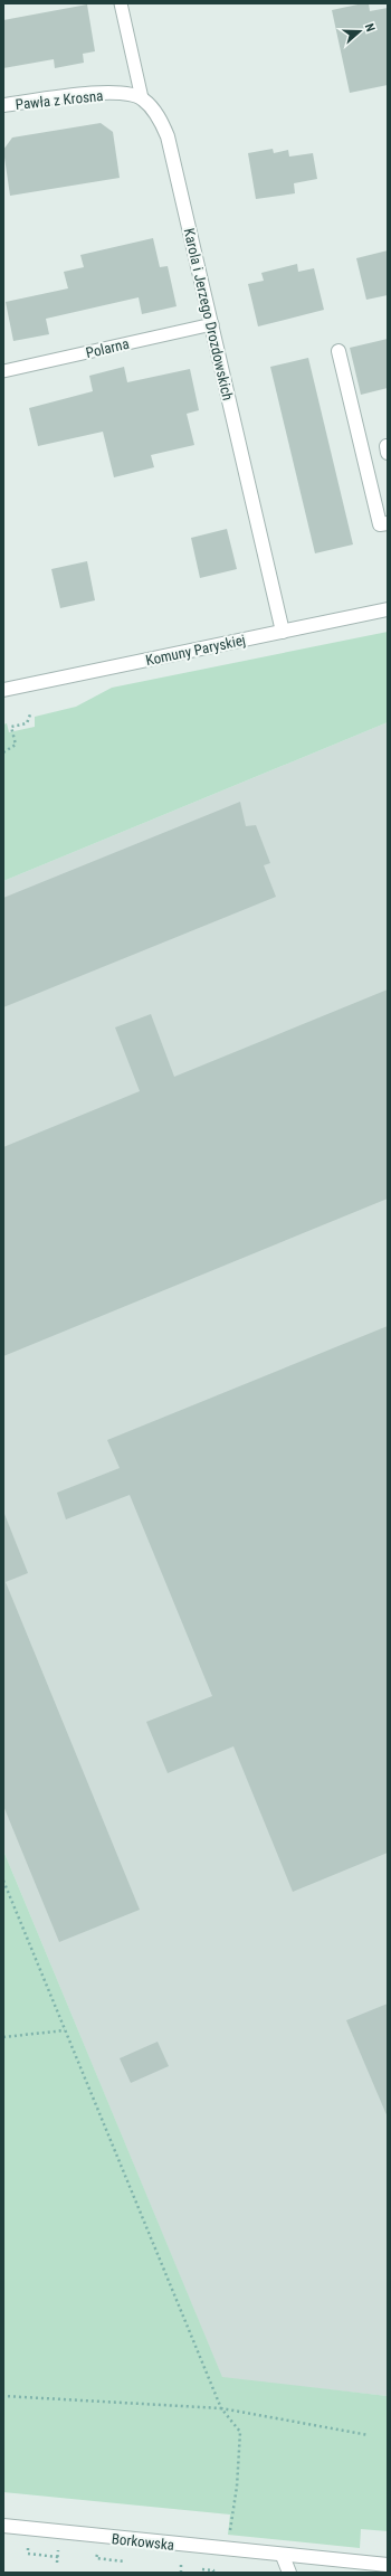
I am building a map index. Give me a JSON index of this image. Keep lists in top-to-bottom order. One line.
{"streets":{"street":["Pawła z Krosna","Karola i Jerzego Drozdowskich","Komuny Paryskiej","Borkowska"],"lane":["Polarna"]},"crossings":[["Pawła z Krosna","Karola i Jerzego Drozdowskich"],["Karola i Jerzego Drozdowskich","Polarna"],["Karola i Jerzego Drozdowskich","Komuny Paryskiej"]],"north":"right"}
